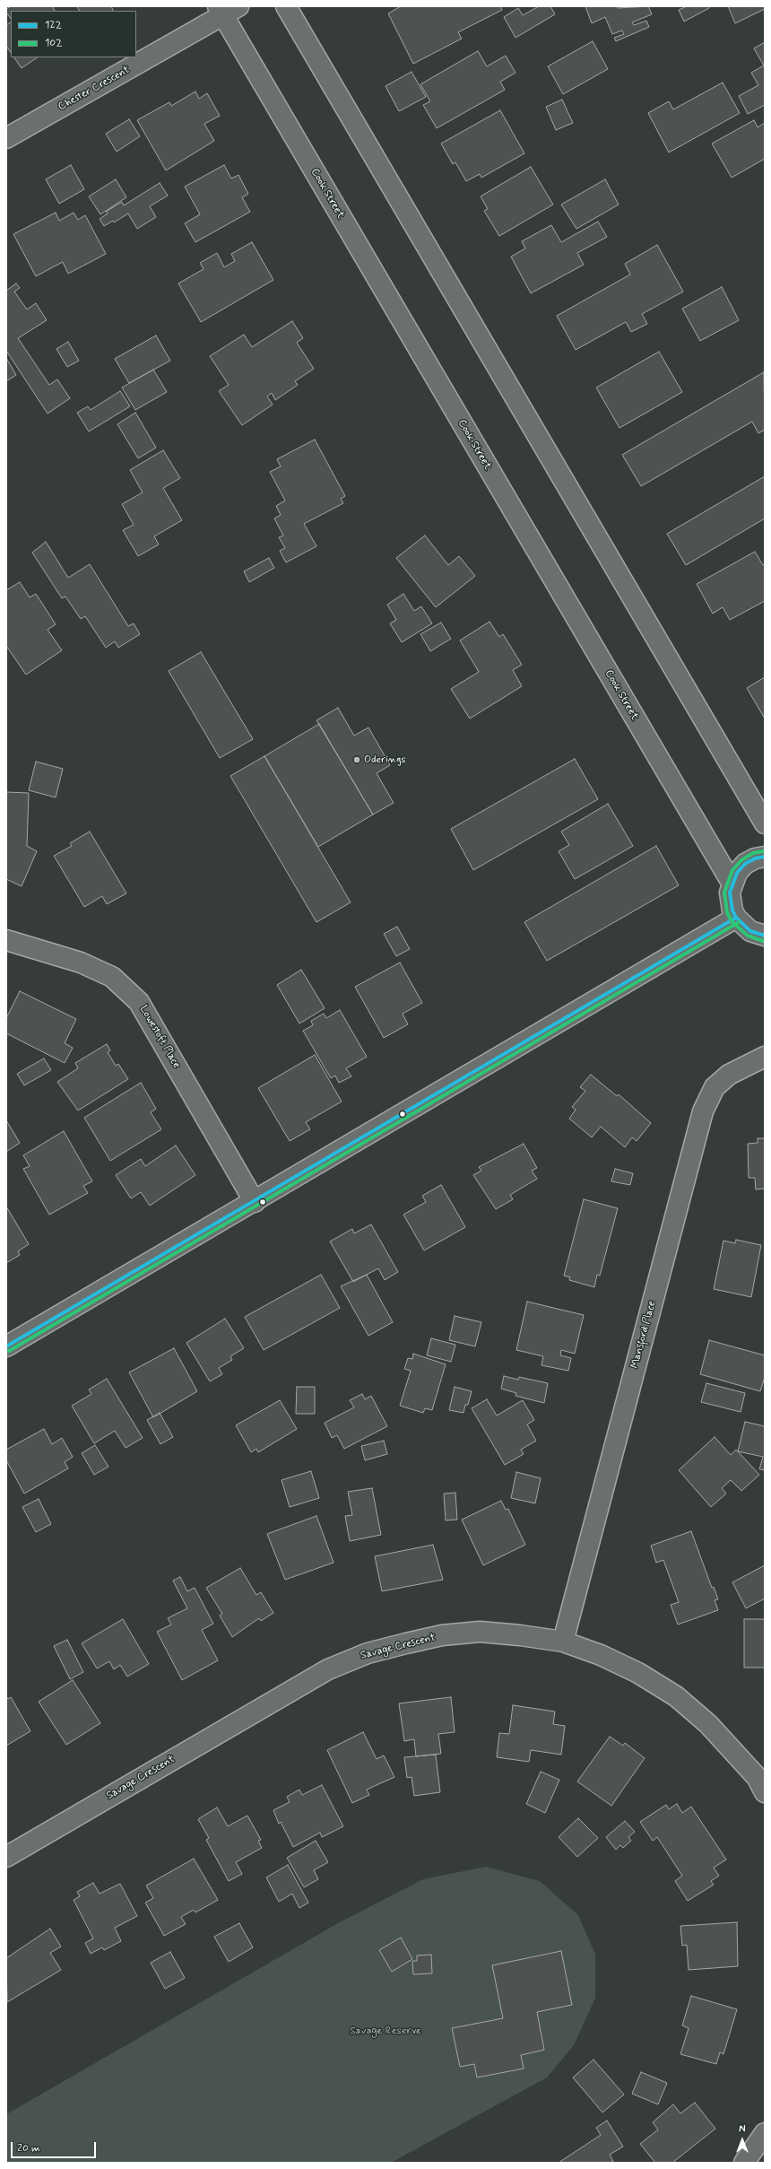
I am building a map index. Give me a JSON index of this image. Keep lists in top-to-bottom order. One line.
{"streets":{"street":["Chester Crescent","Cook Street","Lowestoft Place","Mansford Place","Savage Crescent"]},"crossings":[["Chester Crescent","Cook Street"],["Mansford Place","Savage Crescent"]],"parks":["Savage Reserve"],"places":["Oderings"],"lines":["transit line 102","transit line 122"],"legend":["122","102"],"scale_bar":"20 m","north":"top"}
